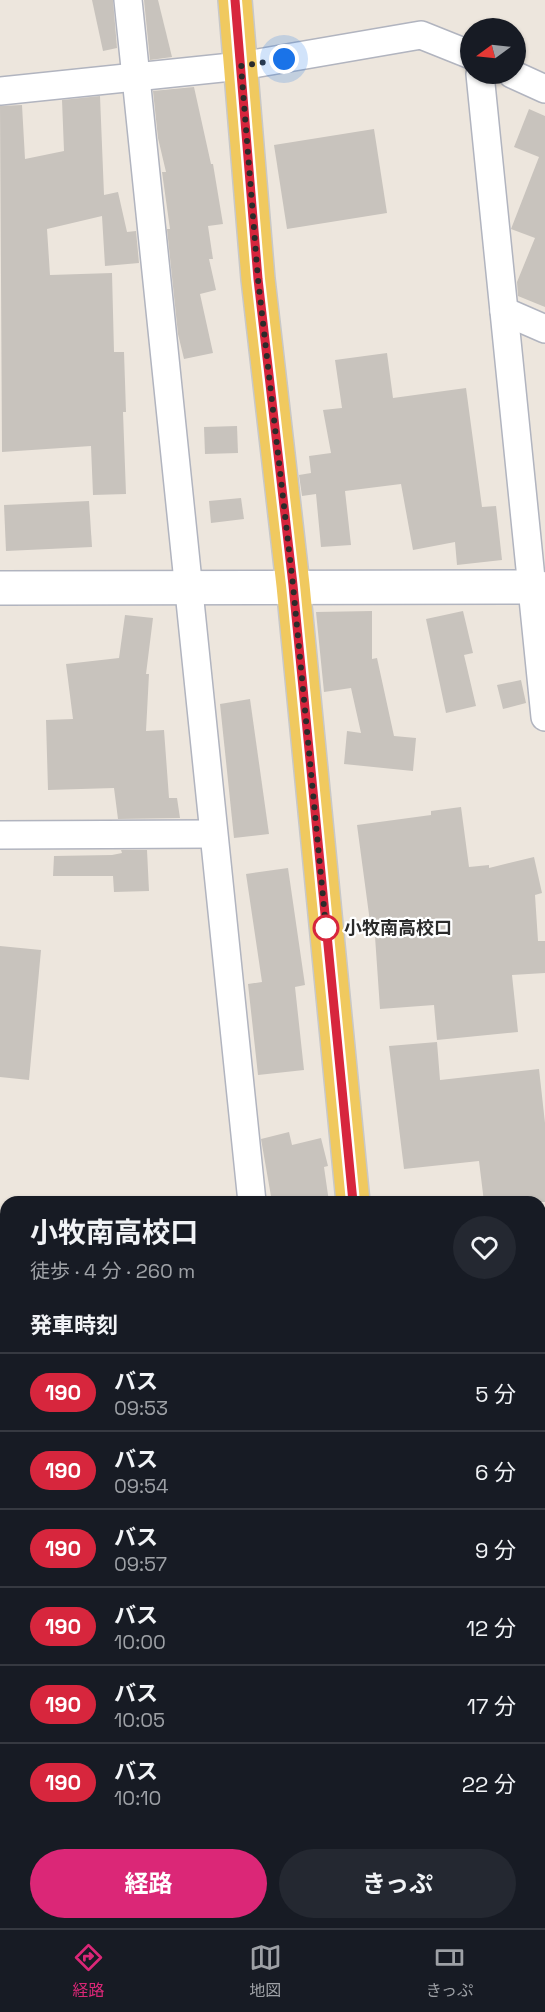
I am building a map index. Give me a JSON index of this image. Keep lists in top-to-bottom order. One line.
{"places":["小牧南高校口"],"lines":["bus line 190"],"north":"left","page":{"heading":[["小牧南高校口","徒歩 · 4 分 · 260 m"],"発車時刻"],"list":[{"mark":"190","name":"バス","note":"09:53","value":"5 分"},{"mark":"190","name":"バス","note":"09:54","value":"6 分"},{"mark":"190","name":"バス","note":"09:57","value":"9 分"},{"mark":"190","name":"バス","note":"10:00","value":"12 分"},{"mark":"190","name":"バス","note":"10:05","value":"17 分"},{"mark":"190","name":"バス","note":"10:10","value":"22 分"}],"buttons":["経路","きっぷ"],"tabs":["経路","地図","きっぷ"]}}
